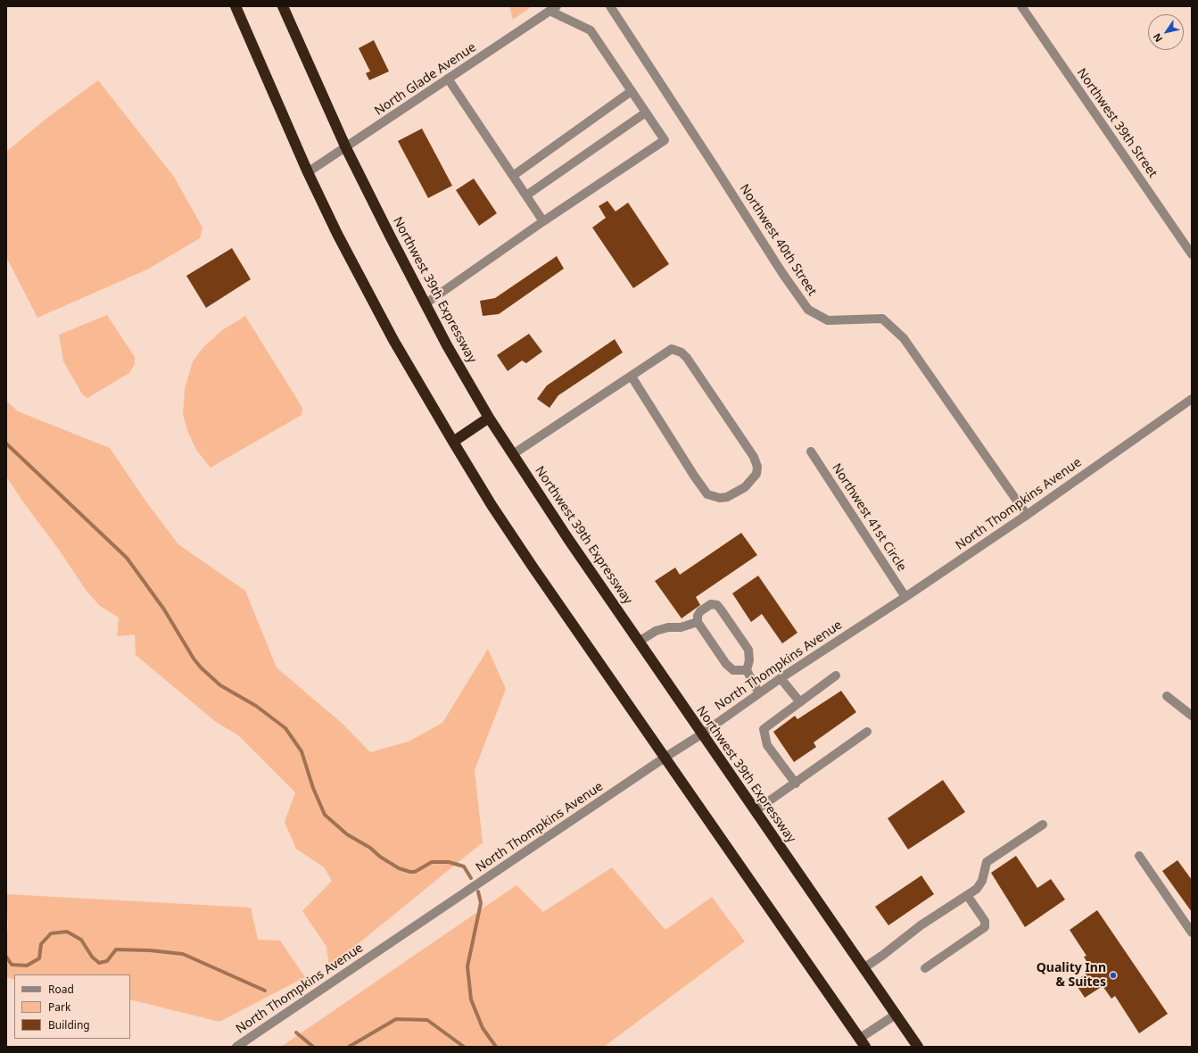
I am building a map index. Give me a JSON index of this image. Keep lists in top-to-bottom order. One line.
{"streets":{"highway":["Northwest 39th Expressway"],"street":["North Glade Avenue","Northwest 39th Street","Northwest 40th Street","North Thompkins Avenue","Northwest 41st Circle"]},"crossings":[["North Glade Avenue","Northwest 39th Expressway"],["Northwest 40th Street","North Thompkins Avenue"],["Northwest 39th Expressway","North Thompkins Avenue"],["North Thompkins Avenue","Northwest 41st Circle"]],"places":["Quality Inn & Suites"],"legend":["Road","Park","Building"],"north":"bottom left"}
